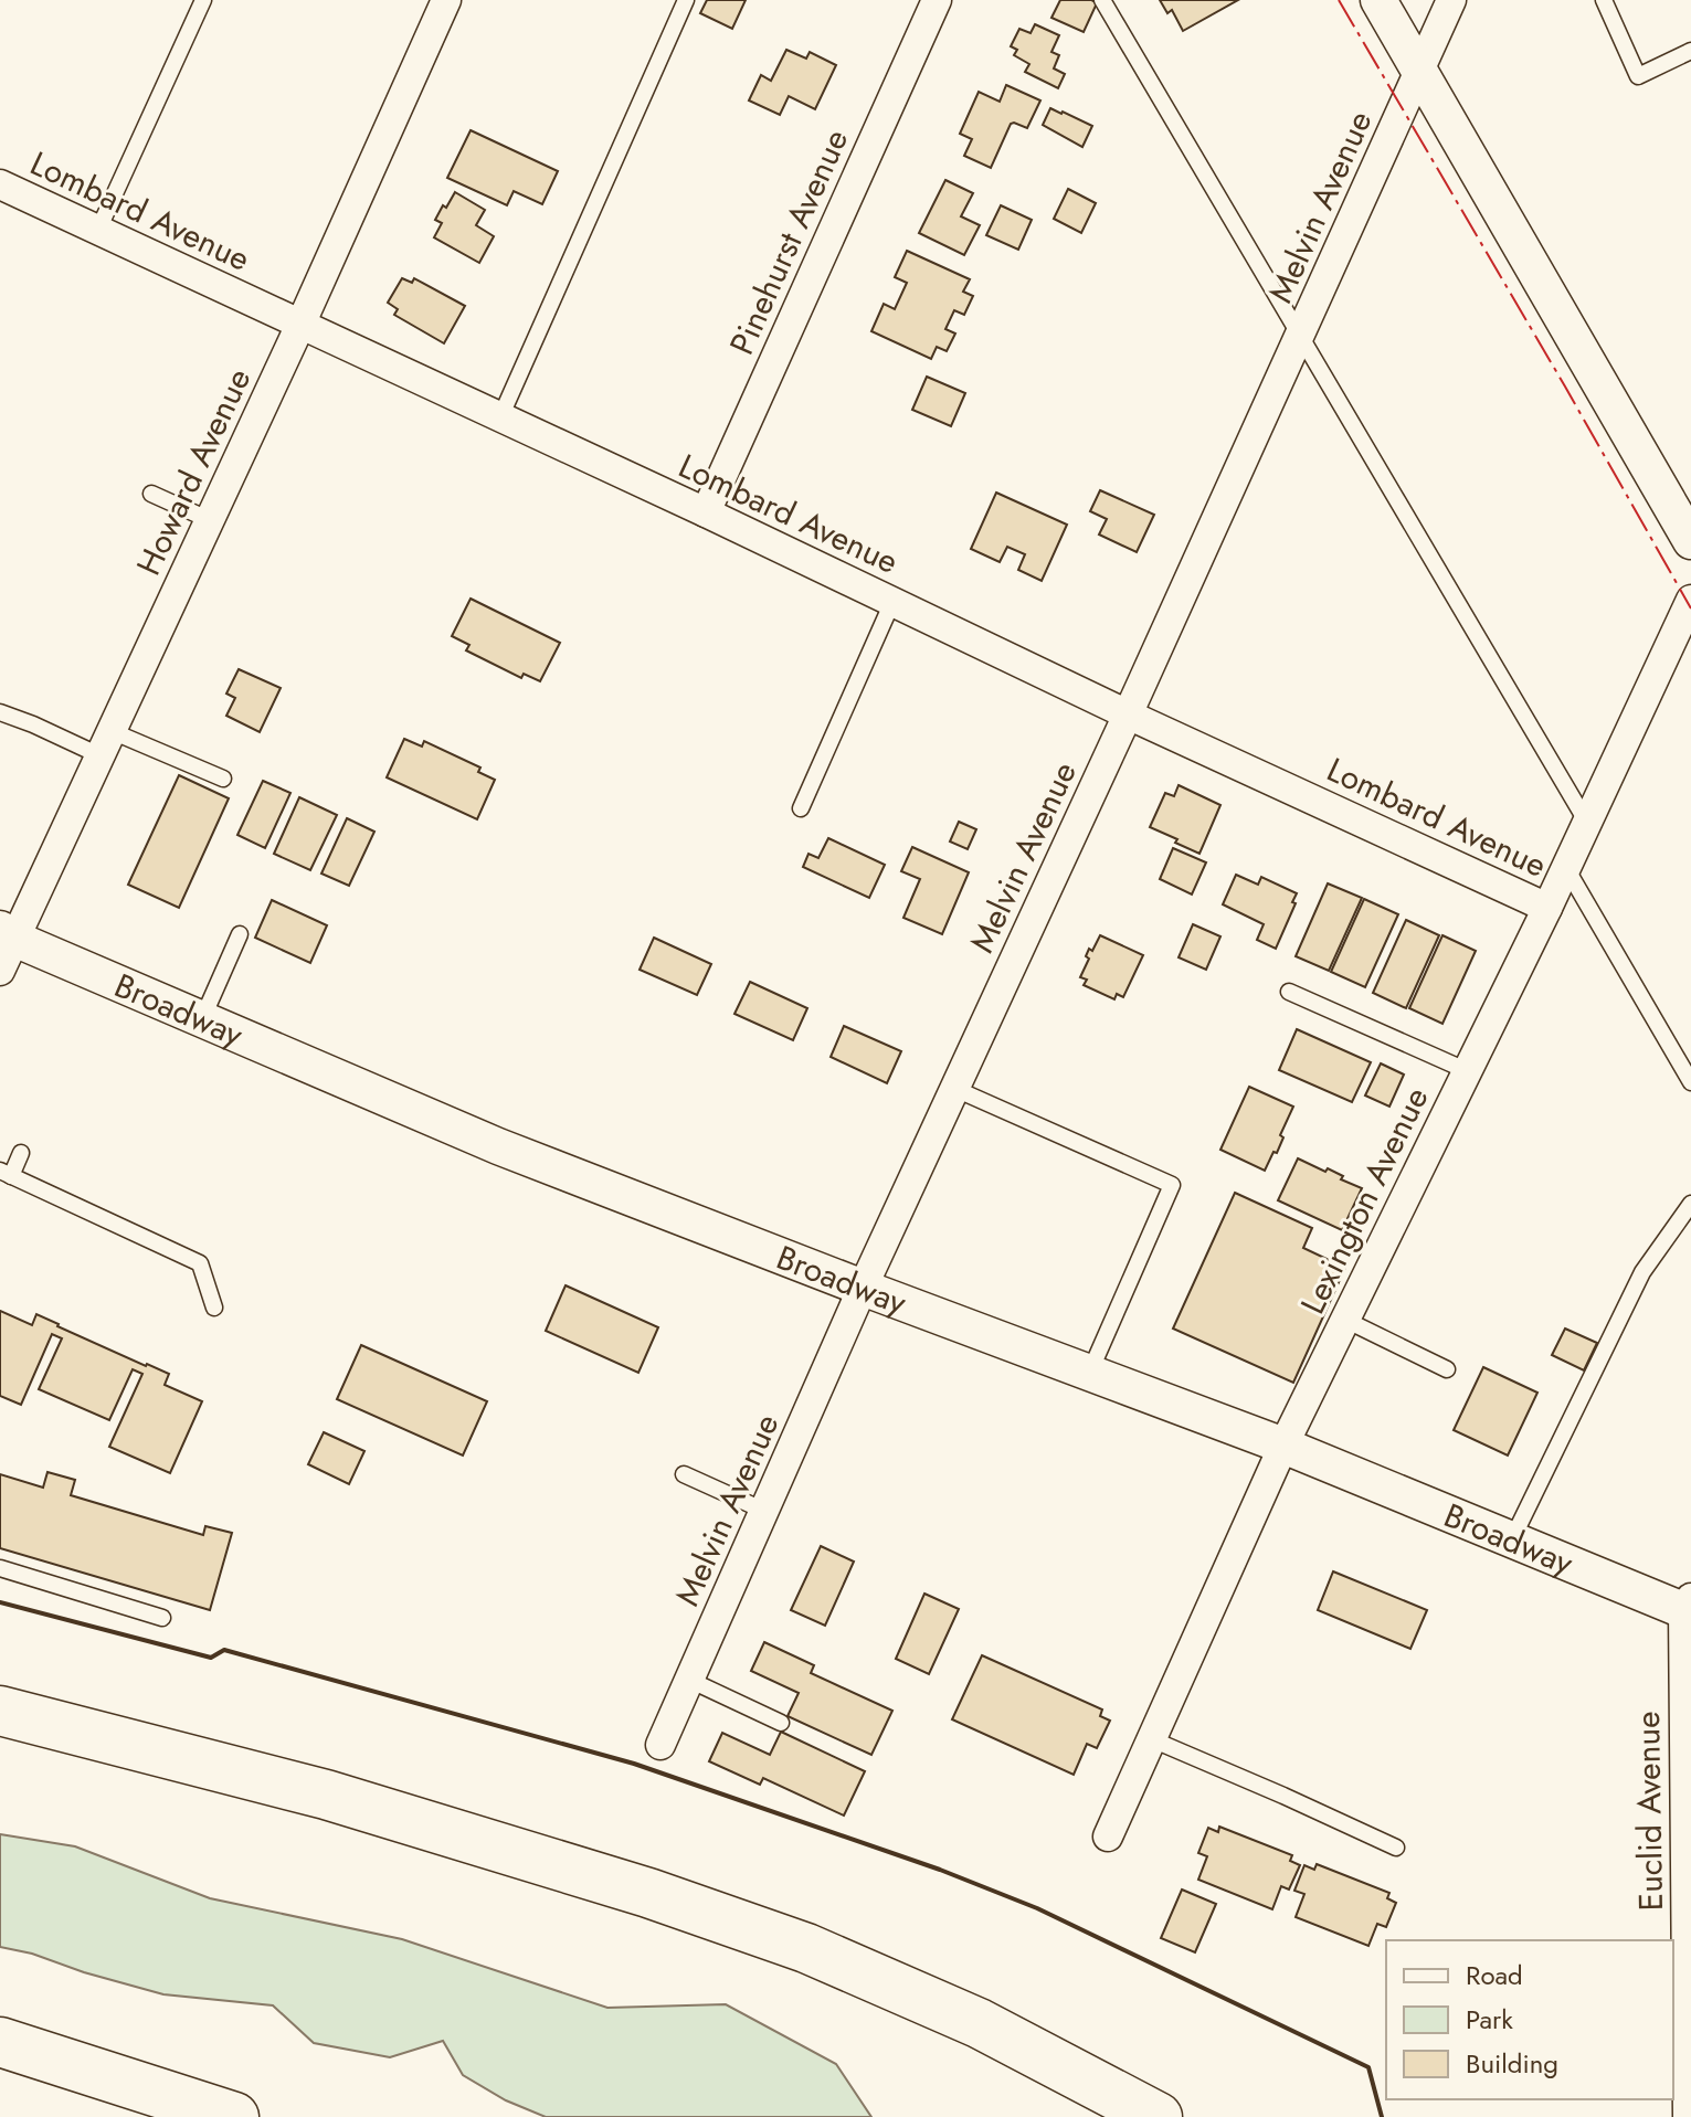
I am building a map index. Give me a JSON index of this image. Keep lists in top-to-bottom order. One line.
{"streets":{"street":["Melvin Avenue","Lombard Avenue","Pinehurst Avenue","Howard Avenue","Broadway","Lexington Avenue","Euclid Avenue"]},"crossings":[["Melvin Avenue","Lombard Avenue"],["Melvin Avenue","Broadway"],["Lombard Avenue","Pinehurst Avenue"],["Lombard Avenue","Howard Avenue"],["Lombard Avenue","Lexington Avenue"],["Howard Avenue","Broadway"],["Broadway","Lexington Avenue"],["Broadway","Euclid Avenue"]],"legend":["Road","Park","Building"]}
